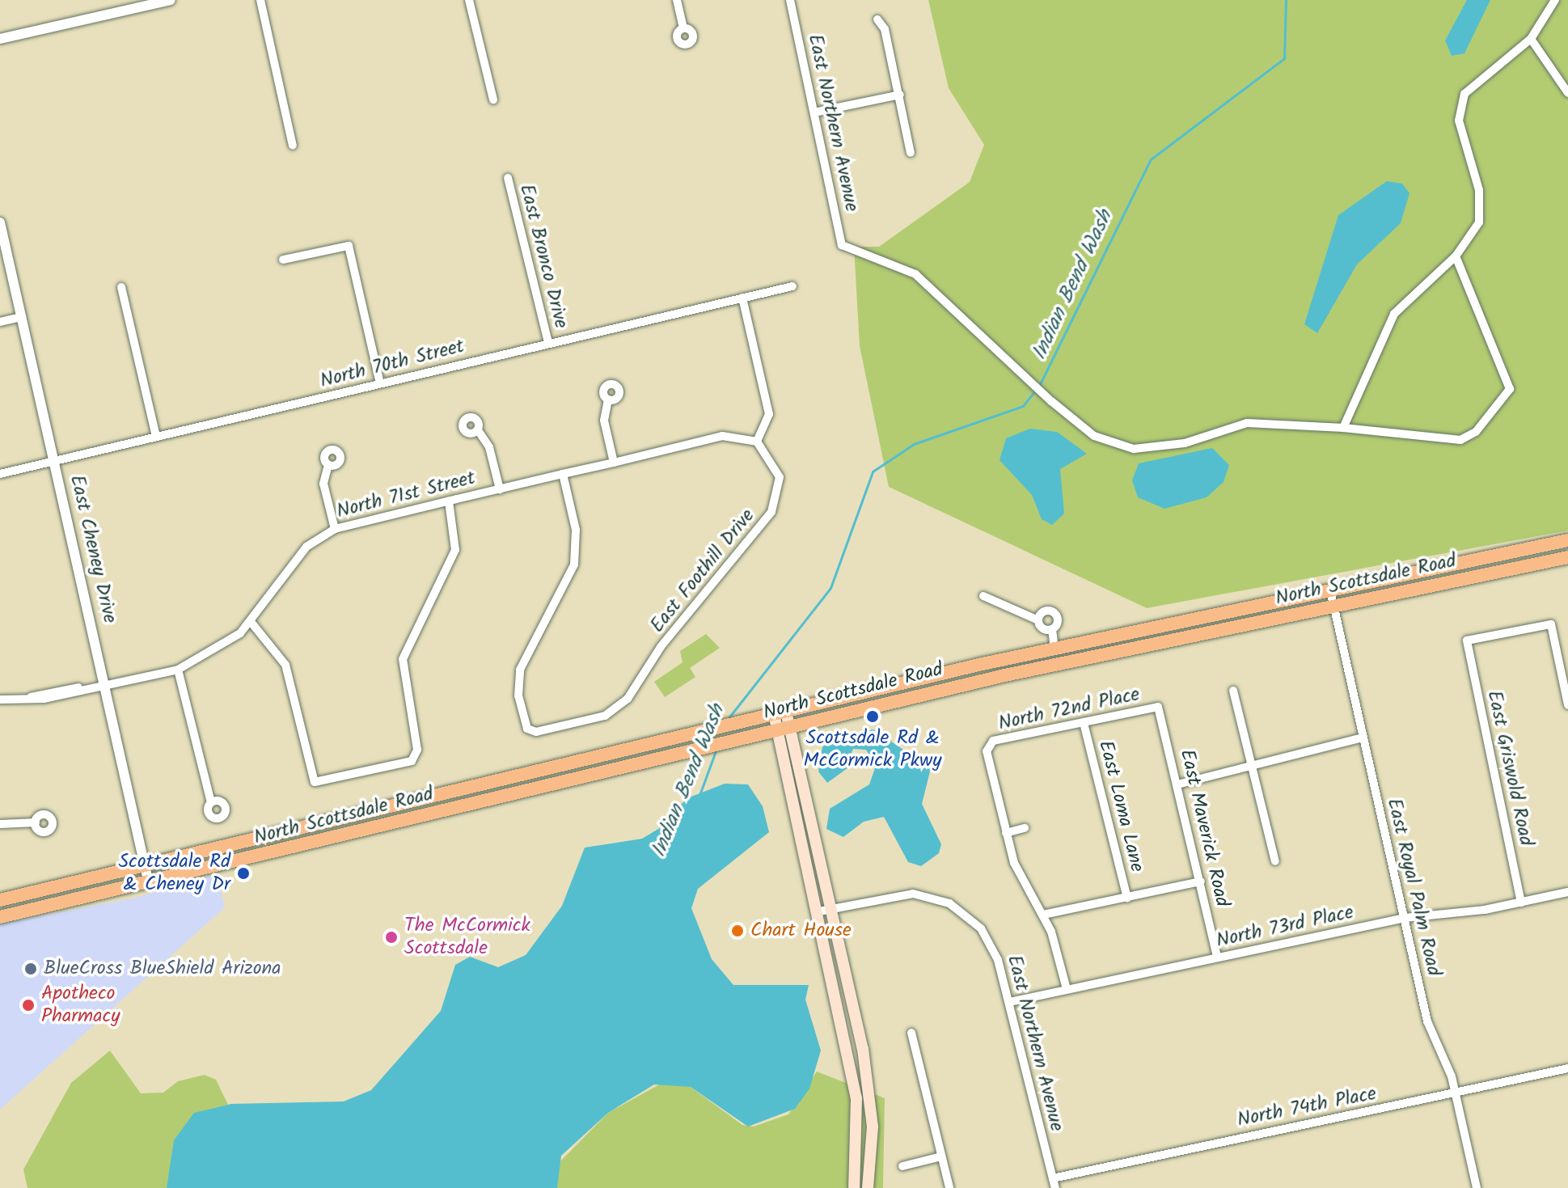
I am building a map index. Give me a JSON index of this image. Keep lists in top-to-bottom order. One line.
{"streets":{"main road":["North Scottsdale Road"],"street":["East Northern Avenue","East Bronco Drive","North 70th Street","North 71st Street","East Cheney Drive","East Foothill Drive","North 72nd Place","East Griswold Road","East Loma Lane","East Maverick Road","East Royal Palm Road","North 73rd Place","North 74th Place"]},"crossings":[["East Northern Avenue","North 73rd Place"],["East Northern Avenue","North 74th Place"],["East Bronco Drive","North 70th Street"],["North 70th Street","East Cheney Drive"],["North 71st Street","East Cheney Drive"],["North 71st Street","East Foothill Drive"],["East Cheney Drive","North Scottsdale Road"],["North Scottsdale Road","East Royal Palm Road"],["North 72nd Place","East Loma Lane"],["North 72nd Place","East Maverick Road"],["East Griswold Road","North 73rd Place"],["East Maverick Road","North 73rd Place"],["East Royal Palm Road","North 73rd Place"],["East Royal Palm Road","North 74th Place"]],"water":["Indian Bend Wash"],"places":["Scottsdale Rd & McCormick Pkwy","Scottsdale Rd & Cheney Dr","Chart House","The McCormick Scottsdale","BlueCross BlueShield Arizona","Apotheco Pharmacy"]}
